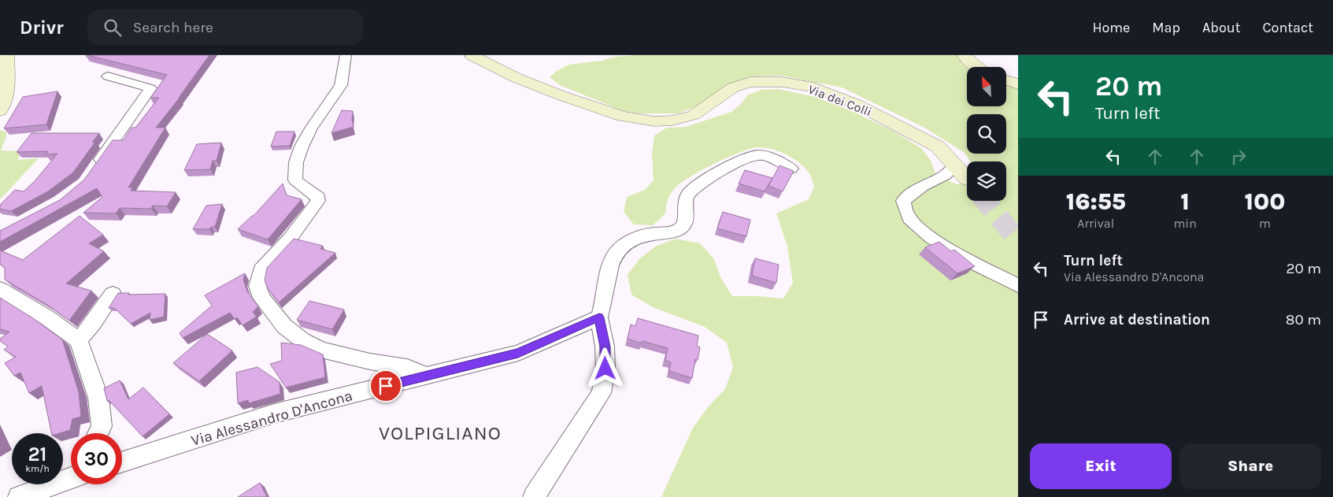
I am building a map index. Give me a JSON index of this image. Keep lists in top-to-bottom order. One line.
{"streets":{"street":["Via dei Colli","Via Alessandro D'Ancona"]},"districts":["VOLPIGLIANO"],"north":"top left","page":{"header":"Drivr","search":"Search here","nav":["Home","Map","About","Contact"],"turn":["20 m","Turn left"],"eta":["16:55","Arrival","1","min","100","m"],"list":[{"name":"Turn left","note":"Via Alessandro D'Ancona","value":"20 m"},{"name":"Arrive at destination","value":"80 m"}],"speed":"21 km/h","limit":"30","buttons":["Exit","Share"]}}
